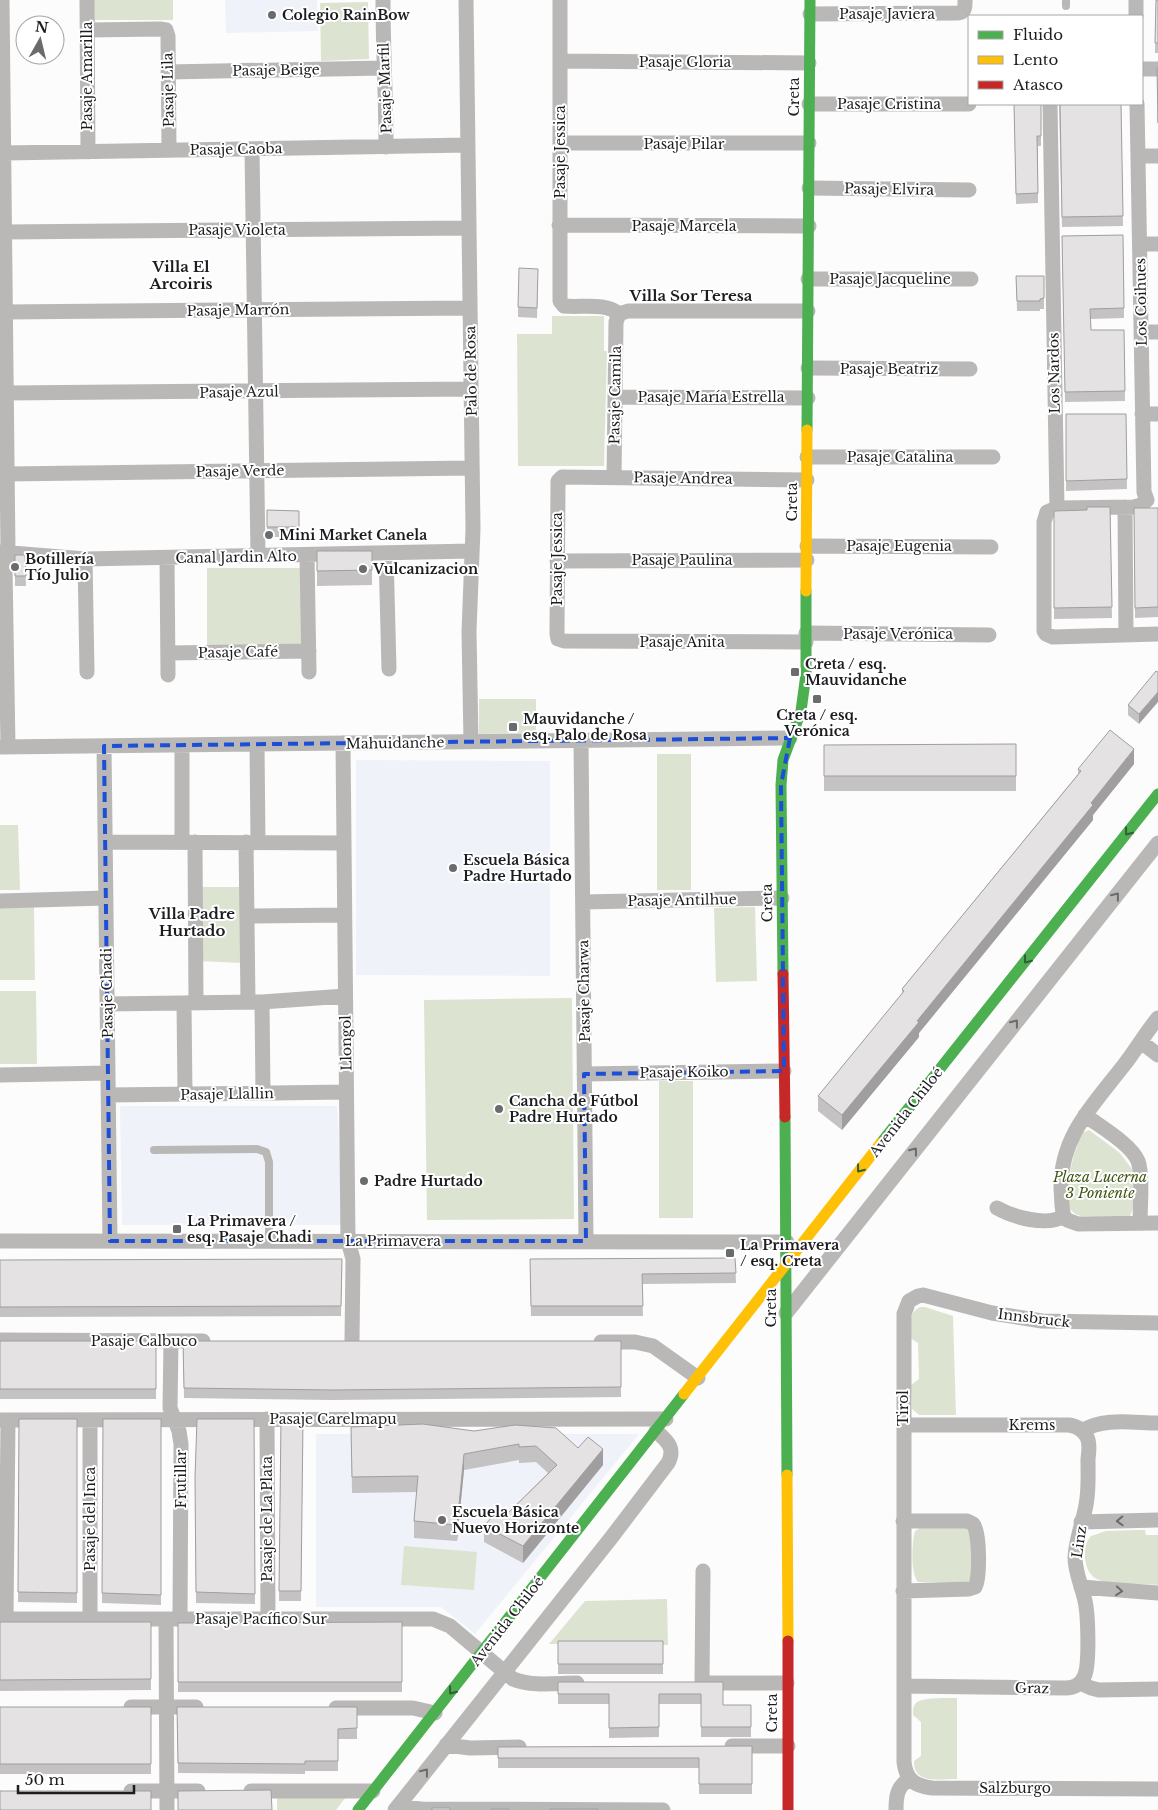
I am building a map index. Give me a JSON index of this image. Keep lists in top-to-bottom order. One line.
{"streets":{"street":["Pasaje Javiera","Pasaje Gloria","Pasaje Beige","Pasaje Amarilla","Pasaje Marfil","Pasaje Lila","Creta","Pasaje Cristina","Pasaje Pilar","Pasaje Caoba","Pasaje Jessica","Pasaje Elvira","Pasaje Marcela","Pasaje Violeta","Pasaje Jacqueline","Los Coihues","Pasaje Marrón","Pasaje Beatriz","Palo de Rosa","Los Nardos","Pasaje Azul","Pasaje Camila","Pasaje María Estrella","Pasaje Catalina","Pasaje Verde","Pasaje Andrea","Pasaje Eugenia","Canal Jardin Alto","Pasaje Paulina","Pasaje Verónica","Pasaje Anita","Pasaje Café","Mahuidanche","Pasaje Antilhue","Pasaje Charwa","Pasaje Chadi","Llongol","Pasaje Koiko","Pasaje Llallin","Avenida Chiloé","La Primavera","Innsbruck","Pasaje Calbuco","Tirol","Pasaje Carelmapu","Krems","Frutillar","Pasaje del Inca","Pasaje de La Plata","Linz","Pasaje Pacífico Sur","Graz","Salzburgo"]},"crossings":[["Pasaje Javiera","Creta"],["Pasaje Gloria","Creta"],["Pasaje Gloria","Pasaje Jessica"],["Pasaje Beige","Pasaje Marfil"],["Pasaje Beige","Pasaje Lila"],["Pasaje Amarilla","Pasaje Lila"],["Pasaje Amarilla","Pasaje Caoba"],["Pasaje Marfil","Pasaje Caoba"],["Pasaje Lila","Pasaje Caoba"],["Creta","Pasaje Cristina"],["Creta","Pasaje Pilar"],["Creta","Pasaje Elvira"],["Creta","Pasaje Marcela"],["Creta","Pasaje Jacqueline"],["Creta","Pasaje Beatriz"],["Creta","Pasaje María Estrella"],["Creta","Pasaje Catalina"],["Creta","Pasaje Andrea"],["Creta","Pasaje Eugenia"],["Creta","Pasaje Paulina"],["Creta","Pasaje Verónica"],["Creta","Pasaje Anita"],["Creta","Mahuidanche"],["Creta","Pasaje Antilhue"],["Creta","Pasaje Koiko"],["Creta","Avenida Chiloé"],["Creta","La Primavera"],["Pasaje Pilar","Pasaje Jessica"],["Pasaje Caoba","Palo de Rosa"],["Pasaje Jessica","Pasaje Marcela"],["Pasaje Jessica","Pasaje Camila"],["Pasaje Jessica","Pasaje Andrea"],["Pasaje Jessica","Pasaje Paulina"],["Pasaje Jessica","Pasaje Anita"],["Pasaje Violeta","Palo de Rosa"],["Pasaje Marrón","Palo de Rosa"],["Palo de Rosa","Pasaje Azul"],["Palo de Rosa","Pasaje Verde"],["Palo de Rosa","Canal Jardin Alto"],["Palo de Rosa","Mahuidanche"],["Pasaje Camila","Pasaje María Estrella"],["Pasaje Camila","Pasaje Andrea"],["Pasaje Eugenia","Pasaje Paulina"],["Pasaje Verónica","Pasaje Anita"],["Mahuidanche","Pasaje Charwa"],["Mahuidanche","Pasaje Chadi"],["Mahuidanche","Llongol"],["Pasaje Antilhue","Pasaje Charwa"],["Pasaje Charwa","Pasaje Koiko"],["Pasaje Charwa","La Primavera"],["Pasaje Chadi","Pasaje Llallin"],["Pasaje Chadi","La Primavera"],["Llongol","Pasaje Llallin"],["Llongol","La Primavera"],["Avenida Chiloé","Pasaje Carelmapu"],["Avenida Chiloé","Pasaje Pacífico Sur"],["Innsbruck","Tirol"],["Pasaje Calbuco","Frutillar"],["Tirol","Krems"],["Tirol","Graz"],["Tirol","Salzburgo"],["Pasaje Carelmapu","Frutillar"],["Pasaje Carelmapu","Pasaje del Inca"],["Pasaje Carelmapu","Pasaje de La Plata"],["Krems","Linz"],["Frutillar","Pasaje Pacífico Sur"],["Pasaje del Inca","Pasaje Pacífico Sur"],["Pasaje de La Plata","Pasaje Pacífico Sur"],["Linz","Graz"]],"districts":["Villa El Arcoiris","Villa Sor Teresa","Villa Padre Hurtado"],"parks":["Plaza Lucerna 3 Poniente"],"places":{"other":["Colegio RainBow","Mini Market Canela","Botillería Tío Julio","Vulcanizacion","Escuela Básica Padre Hurtado","Cancha de Fútbol Padre Hurtado","Padre Hurtado","Escuela Básica Nuevo Horizonte"],"transit":["Creta / esq. Mauvidanche","Creta / esq. Verónica","Mauvidanche / esq. Palo de Rosa","La Primavera / esq. Pasaje Chadi","La Primavera / esq. Creta"]},"legend":["Fluido","Lento","Atasco"],"scale_bar":"50 m","north":"top"}
